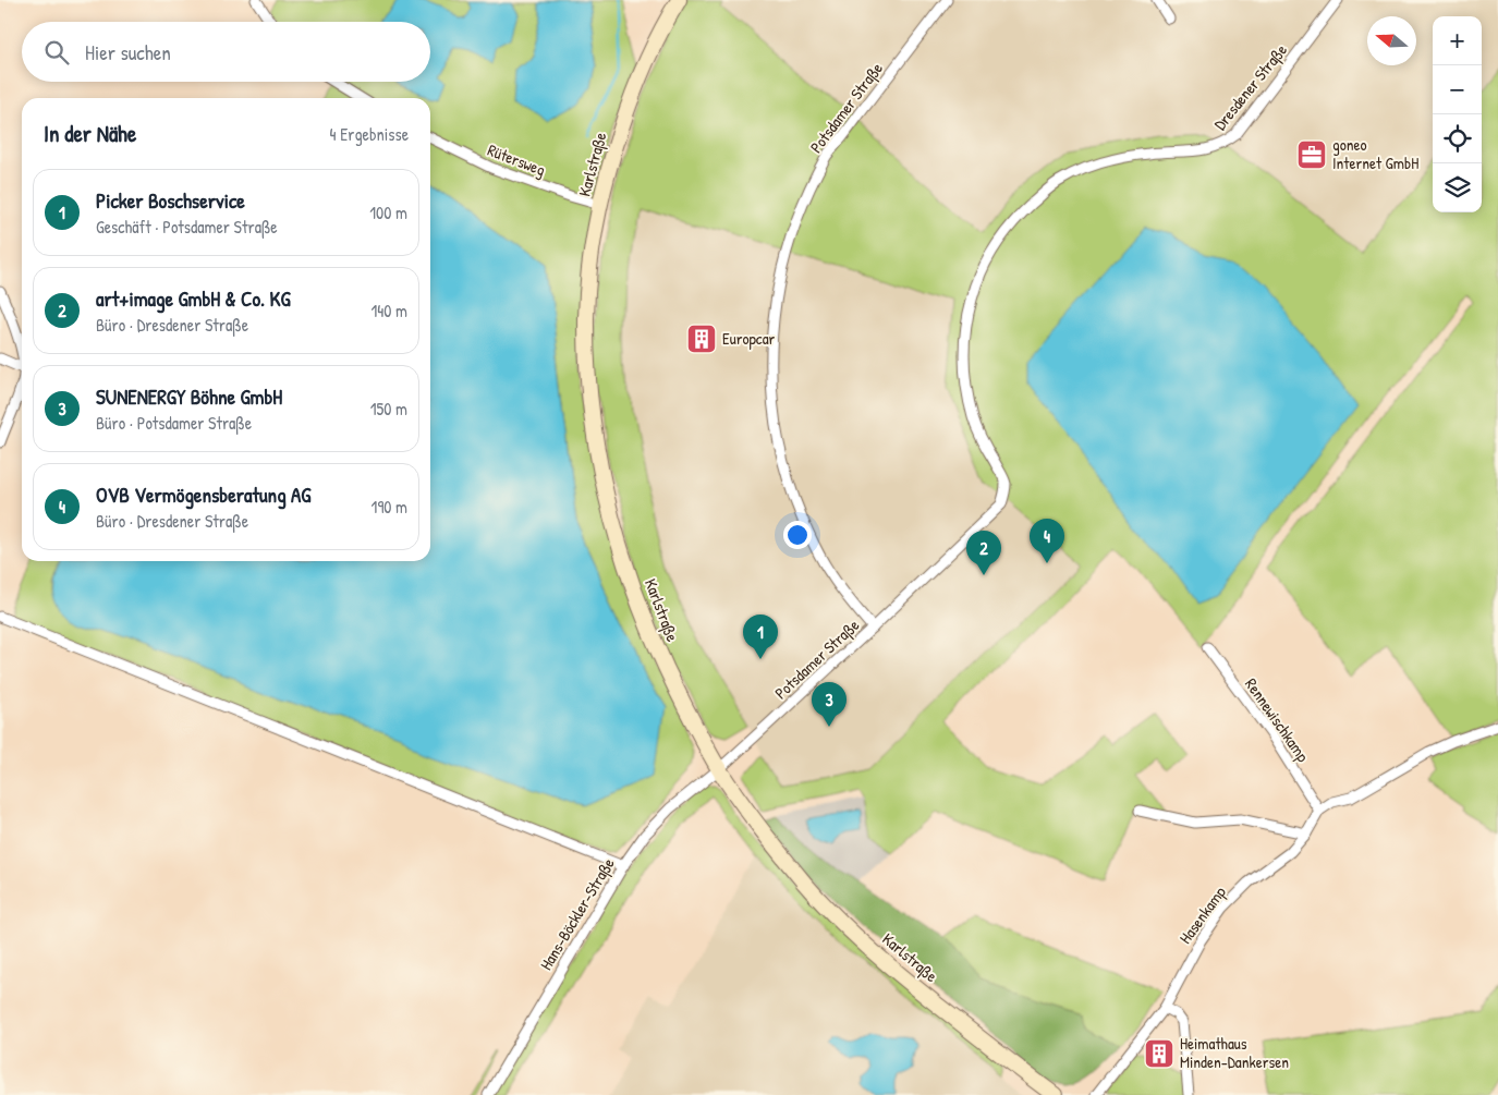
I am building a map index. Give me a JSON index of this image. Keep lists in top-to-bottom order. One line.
{"streets":{"street":["Dresdener Straße","Potsdamer Straße","Rütersweg","Karlstraße","Rennewischkamp","Hans-Böckler-Straße","Hasenkamp"]},"crossings":[["Dresdener Straße","Potsdamer Straße"],["Potsdamer Straße","Karlstraße"],["Potsdamer Straße","Hans-Böckler-Straße"],["Rütersweg","Karlstraße"],["Karlstraße","Hans-Böckler-Straße"],["Rennewischkamp","Hasenkamp"]],"places":{"office":["goneo Internet GmbH"],"building":["Europcar","Heimathaus Minden-Dankersen"]},"north":"left","page":{"map_buttons":["+","−"],"search":"Hier suchen","heading":["In der Nähe","4 Ergebnisse"],"list":[{"mark":"1","name":"Picker Boschservice","note":"Geschäft · Potsdamer Straße","value":"100 m"},{"mark":"2","name":"art+image GmbH & Co. KG","note":"Büro · Dresdener Straße","value":"140 m"},{"mark":"3","name":"SUNENERGY Böhne GmbH","note":"Büro · Potsdamer Straße","value":"150 m"},{"mark":"4","name":"OVB Vermögensberatung AG","note":"Büro · Dresdener Straße","value":"190 m"}],"pins":["4","2","1","3"]}}
